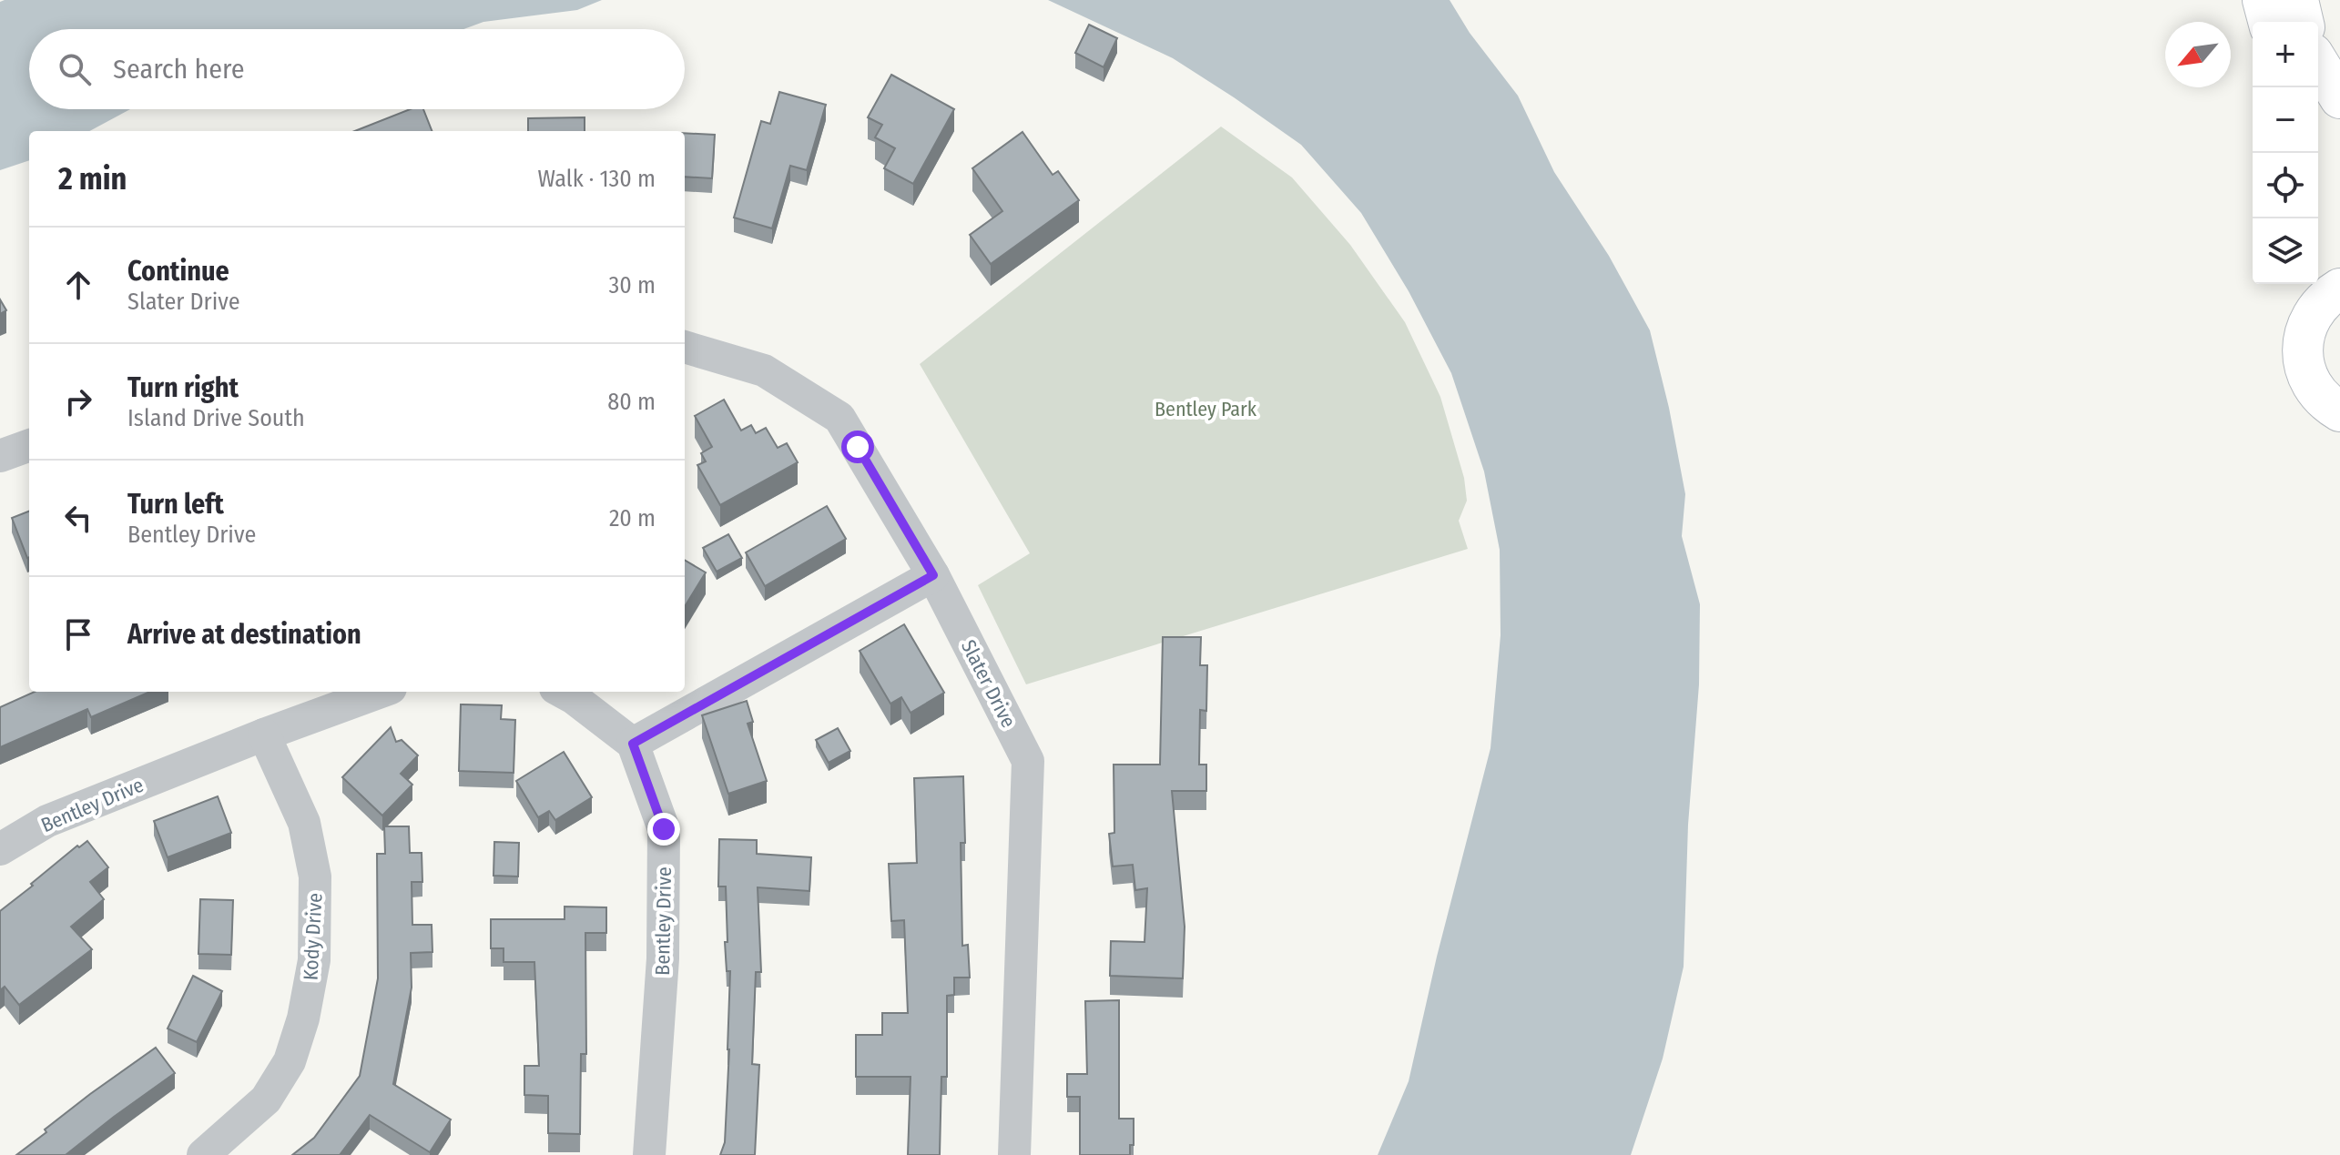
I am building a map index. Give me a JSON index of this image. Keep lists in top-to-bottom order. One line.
{"streets":{"street":["Slater Drive","Bentley Drive","Kody Drive"]},"crossings":[["Bentley Drive","Kody Drive"]],"parks":["Bentley Park"],"north":"bottom left","page":{"map_buttons":["+","−"],"search":"Search here","heading":["2 min","Walk · 130 m"],"list":[["Continue","Slater Drive","30 m"],["Turn right","Island Drive South","80 m"],["Turn left","Bentley Drive","20 m"],"Arrive at destination"]}}
